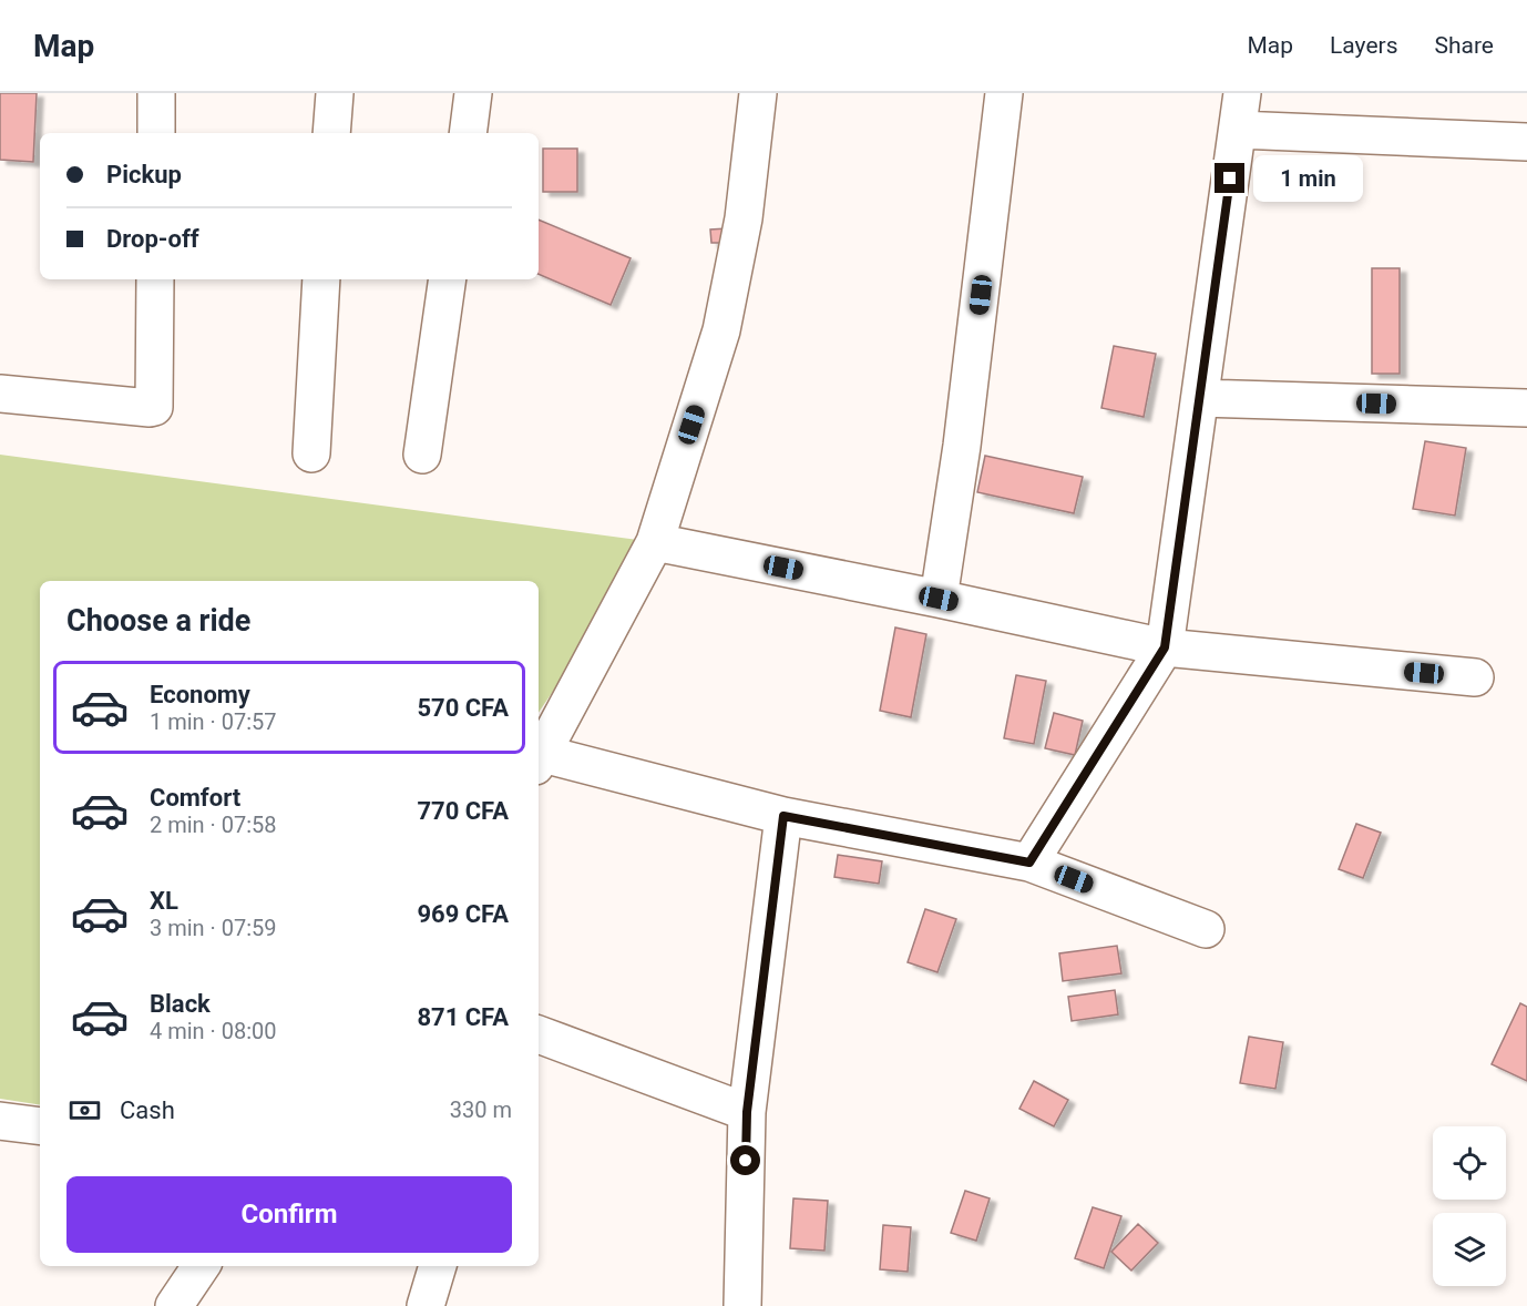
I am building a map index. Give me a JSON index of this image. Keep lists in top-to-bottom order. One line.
{"page":{"header":"Map","nav":["Map","Layers","Share"],"banner":["Pickup","Drop-off"],"bubble":"1 min","heading":"Choose a ride","list":[{"name":"Economy","note":"1 min · 07:57","value":"570 CFA"},{"name":"Comfort","note":"2 min · 07:58","value":"770 CFA"},{"name":"XL","note":"3 min · 07:59","value":"969 CFA"},{"name":"Black","note":"4 min · 08:00","value":"871 CFA"}],"pay":["Cash","330 m"],"buttons":"Confirm"}}
